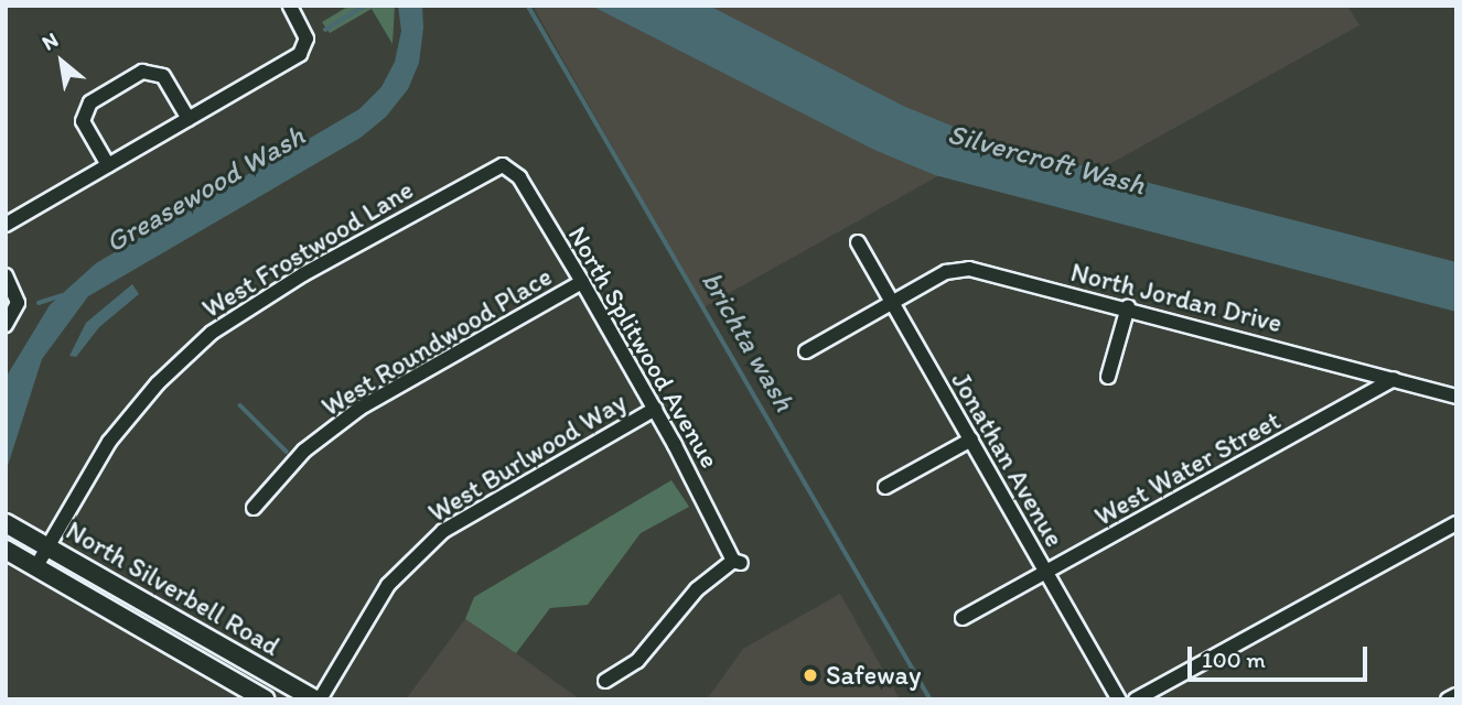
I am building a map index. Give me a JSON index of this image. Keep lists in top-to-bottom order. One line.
{"streets":{"main road":["North Silverbell Road"],"street":["West Frostwood Lane","North Jordan Drive","West Roundwood Place","North Splitwood Avenue","West Burlwood Way","Jonathan Avenue","West Water Street"]},"crossings":[["West Frostwood Lane","North Splitwood Avenue"],["West Frostwood Lane","North Silverbell Road"],["North Jordan Drive","Jonathan Avenue"],["North Jordan Drive","West Water Street"],["West Roundwood Place","North Splitwood Avenue"],["North Splitwood Avenue","West Burlwood Way"],["West Burlwood Way","North Silverbell Road"],["Jonathan Avenue","West Water Street"]],"water":["Silvercroft Wash","Greasewood Wash","brichta wash"],"places":["Safeway"],"scale_bar":"100 m","north":"top left"}
